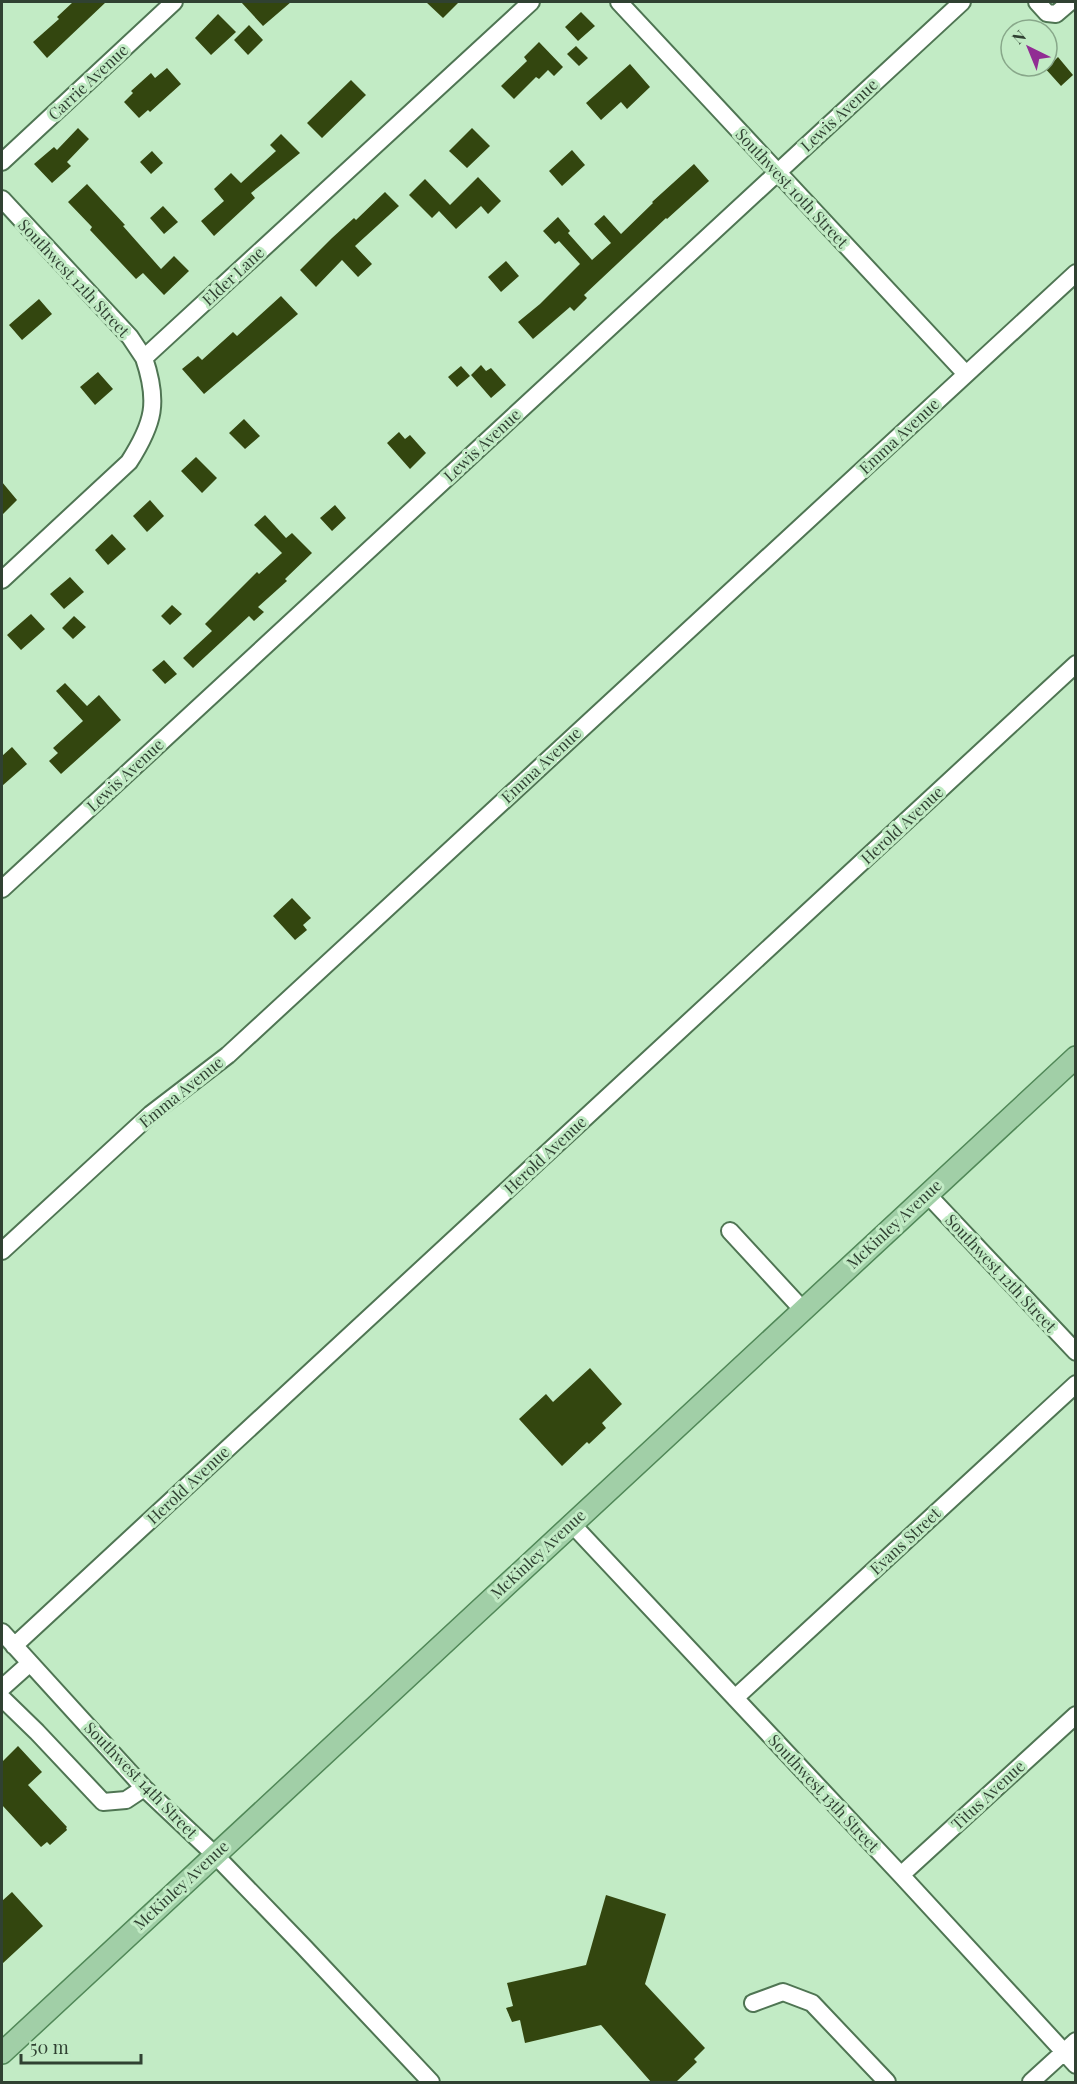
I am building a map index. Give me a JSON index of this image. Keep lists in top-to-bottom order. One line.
{"streets":{"main road":["McKinley Avenue"],"street":["Carrie Avenue","Lewis Avenue","Southwest 10th Street","Elder Lane","Southwest 12th Street","Emma Avenue","Herold Avenue","Evans Street","Southwest 14th Street","Southwest 13th Street","Titus Avenue"]},"crossings":[["Lewis Avenue","Southwest 10th Street"],["Southwest 10th Street","Emma Avenue"],["Elder Lane","Southwest 12th Street"],["Southwest 12th Street","McKinley Avenue"],["Herold Avenue","Southwest 14th Street"],["McKinley Avenue","Southwest 14th Street"],["McKinley Avenue","Southwest 13th Street"],["Evans Street","Southwest 13th Street"],["Southwest 13th Street","Titus Avenue"]],"scale_bar":"50 m","north":"top left"}
